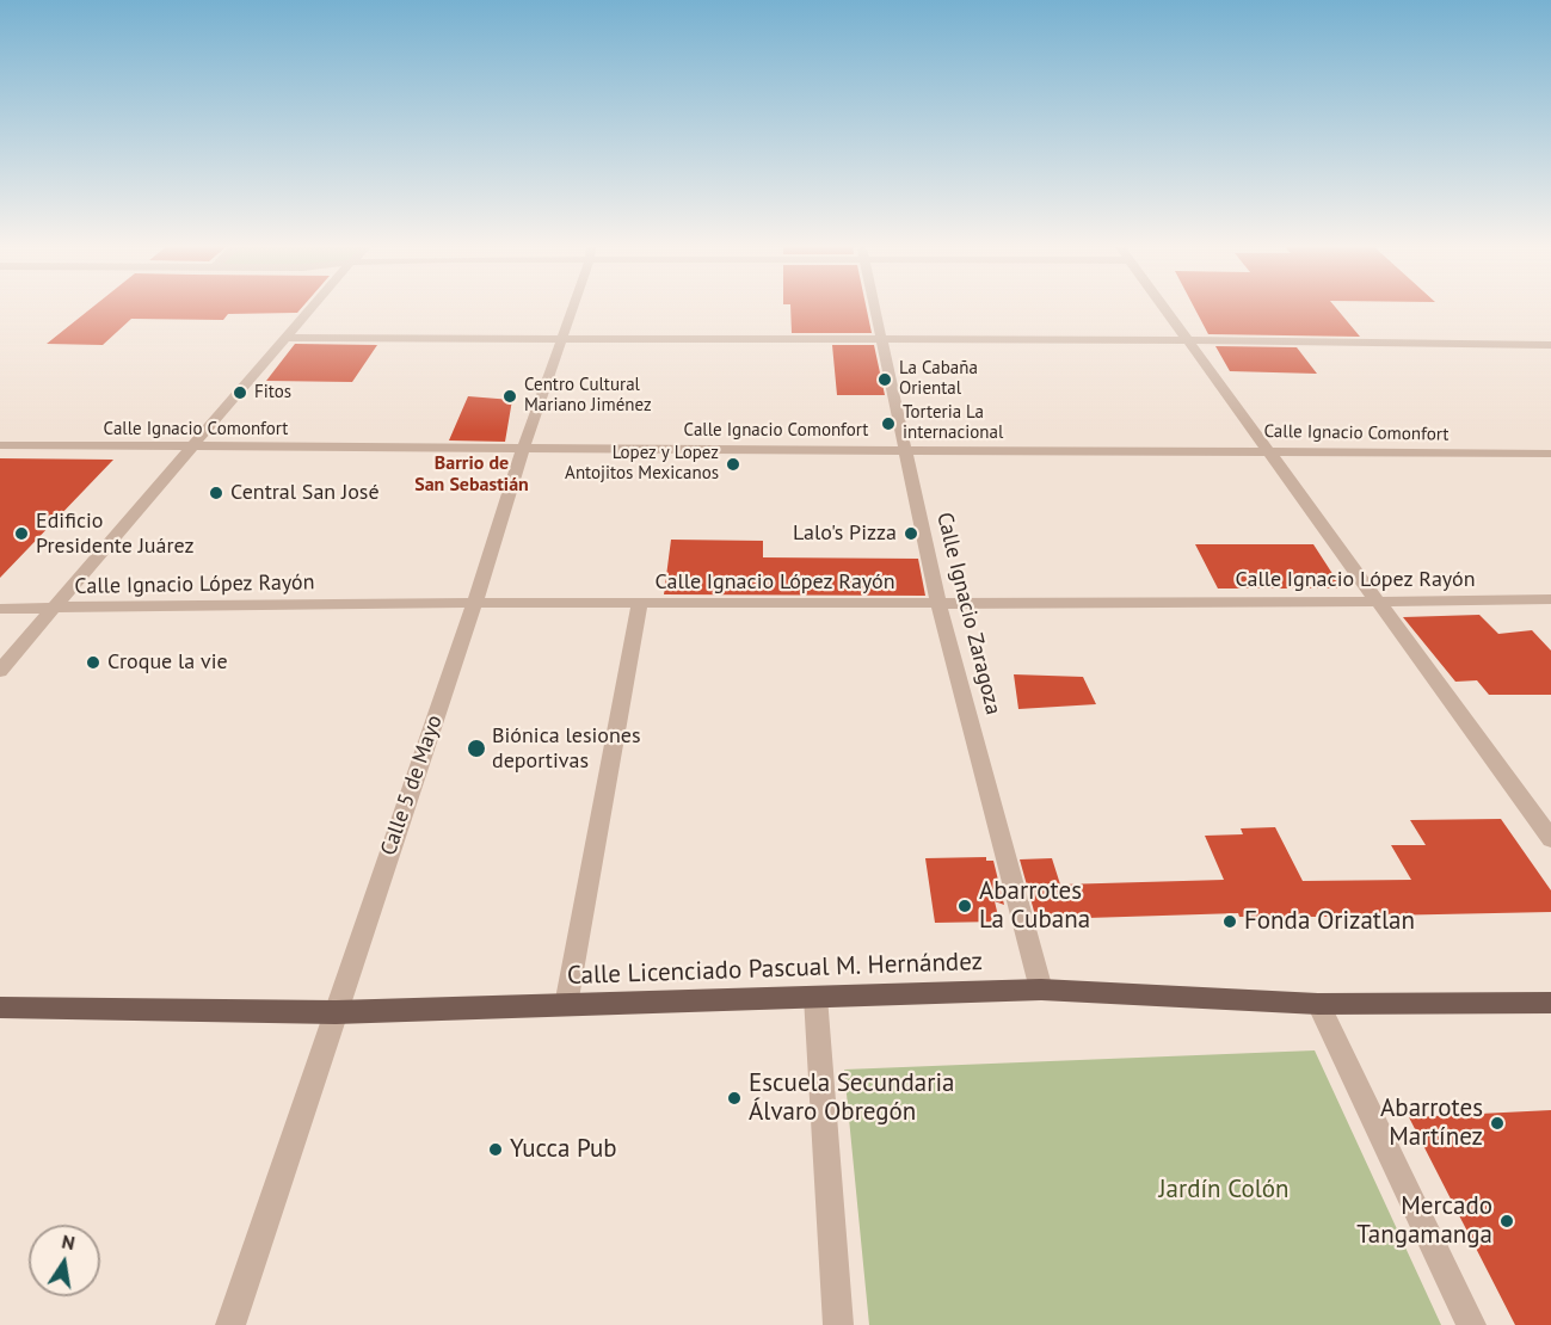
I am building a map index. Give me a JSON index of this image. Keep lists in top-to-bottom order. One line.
{"streets":{"main road":["Calle Licenciado Pascual M. Hernández"],"street":["Calle Ignacio Comonfort","Calle Ignacio López Rayón","Calle Ignacio Zaragoza","Calle 5 de Mayo"]},"crossings":[["Calle Ignacio Comonfort","Calle Ignacio Zaragoza"],["Calle Ignacio Comonfort","Calle 5 de Mayo"],["Calle Ignacio López Rayón","Calle Ignacio Zaragoza"],["Calle Ignacio López Rayón","Calle 5 de Mayo"],["Calle Ignacio Zaragoza","Calle Licenciado Pascual M. Hernández"],["Calle 5 de Mayo","Calle Licenciado Pascual M. Hernández"]],"districts":["Barrio de San Sebastián"],"parks":["Jardín Colón"],"places":["La Cabaña Oriental","Fitos","Centro Cultural Mariano Jiménez","Torteria La internacional","Lopez y Lopez Antojitos Mexicanos","Central San José","Edificio Presidente Juárez","Lalo's Pizza","Croque la vie","Biónica lesiones deportivas","Abarrotes La Cubana","Fonda Orizatlan","Escuela Secundaria Álvaro Obregón","Abarrotes Martínez","Yucca Pub","Mercado Tangamanga"],"north":"top"}
